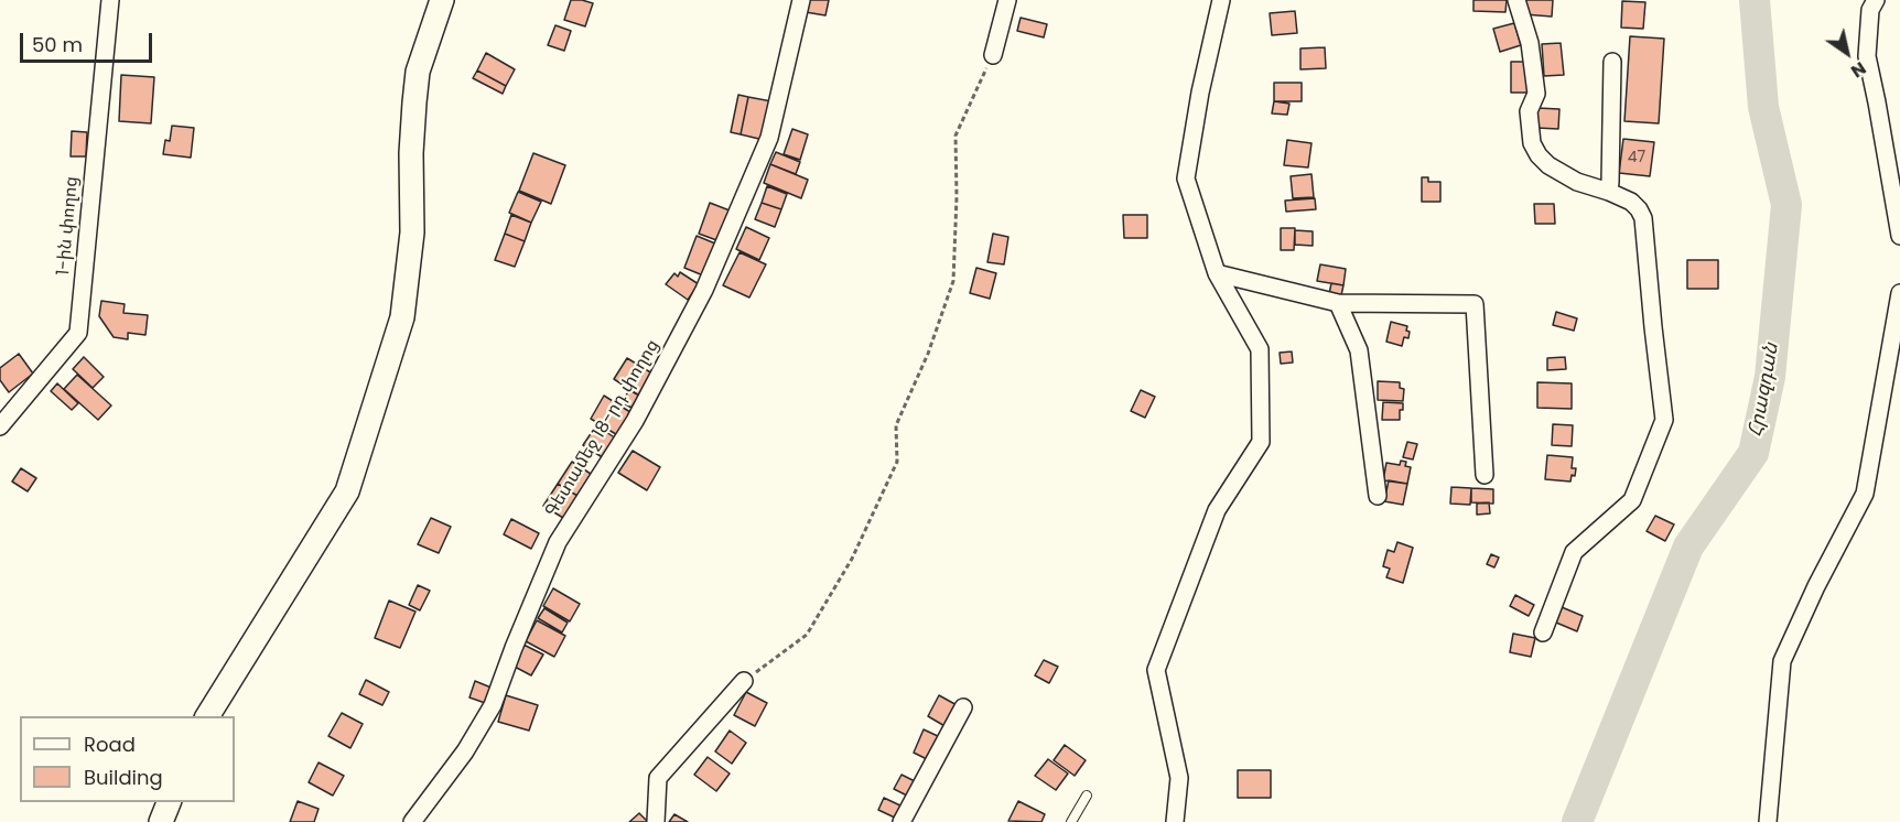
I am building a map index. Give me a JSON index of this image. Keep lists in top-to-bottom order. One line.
{"streets":{"street":["1-ին փողոց","Գետամեջ 18-րդ փողոց"]},"water":["Հրազդան"],"house_numbers":["47"],"legend":["Road","Building"],"scale_bar":"50 m","north":"bottom right"}
